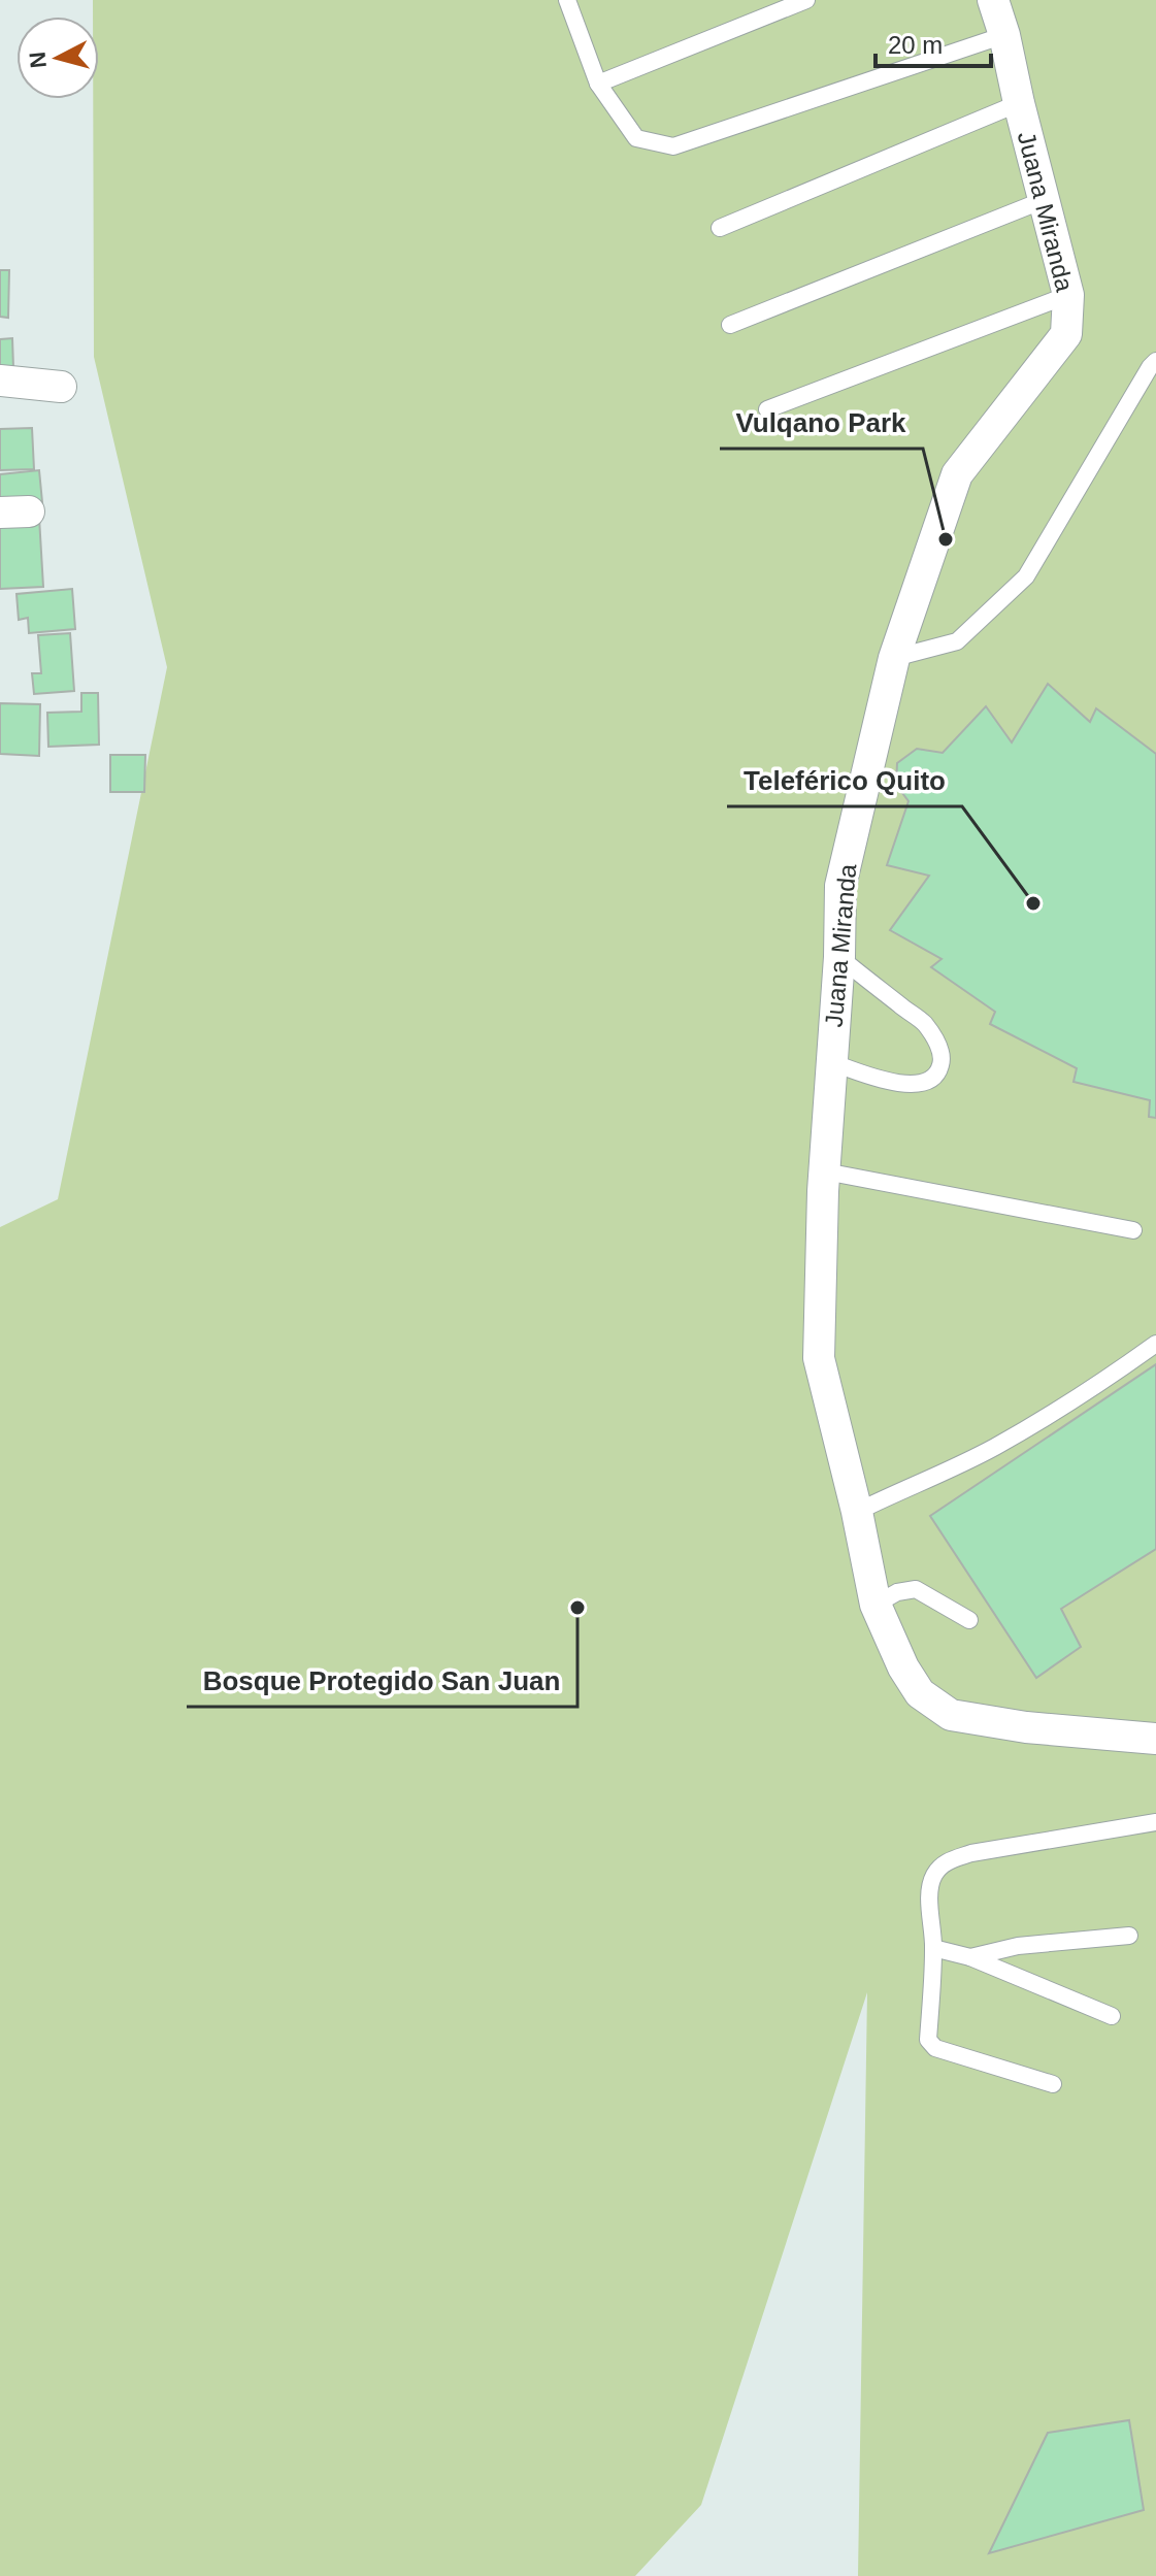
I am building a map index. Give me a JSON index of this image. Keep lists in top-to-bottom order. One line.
{"streets":{"street":["Juana Miranda"]},"places":["Vulqano Park","Teleférico Quito","Bosque Protegido San Juan"],"scale_bar":"20 m","north":"left"}
